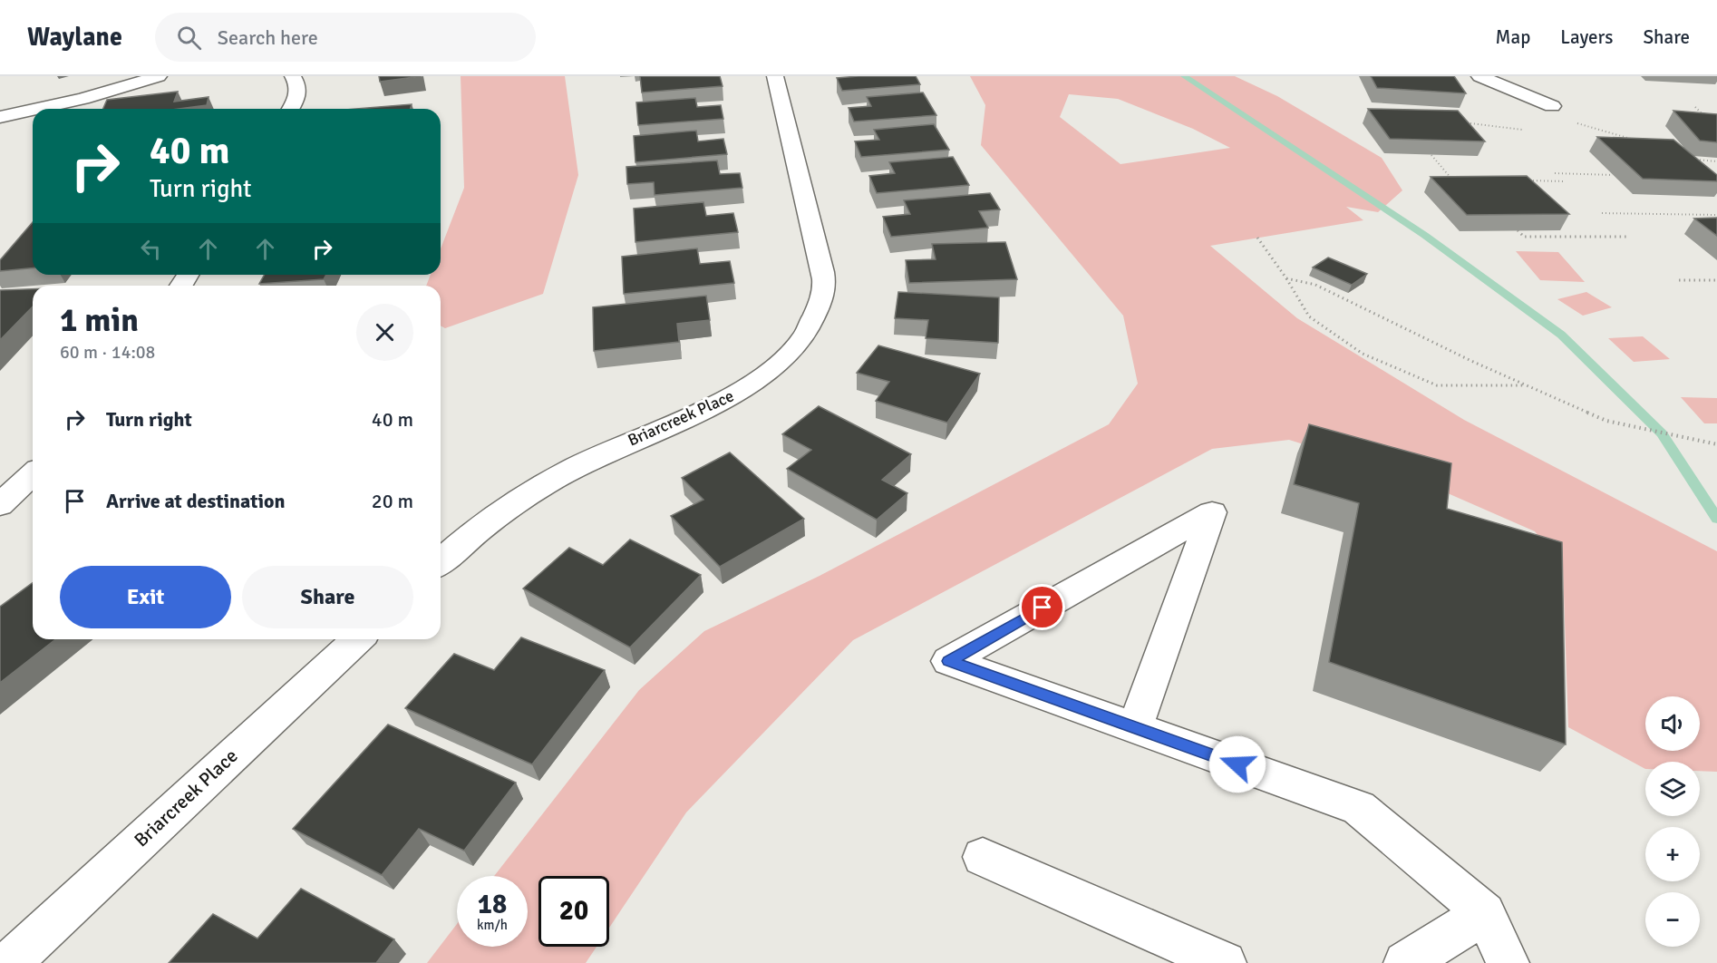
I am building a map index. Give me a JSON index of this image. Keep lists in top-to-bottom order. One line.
{"streets":{"street":["Briarcreek Place"]},"page":{"header":"Waylane","search":"Search here","nav":["Map","Layers","Share"],"turn":["40 m","Turn right"],"heading":["1 min","60 m · 14:08"],"list":[{"name":"Turn right","value":"40 m"},{"name":"Arrive at destination","value":"20 m"}],"buttons":["Exit","Share"],"map_buttons":["+","−"],"speed":"18 km/h","limit":"20"}}
